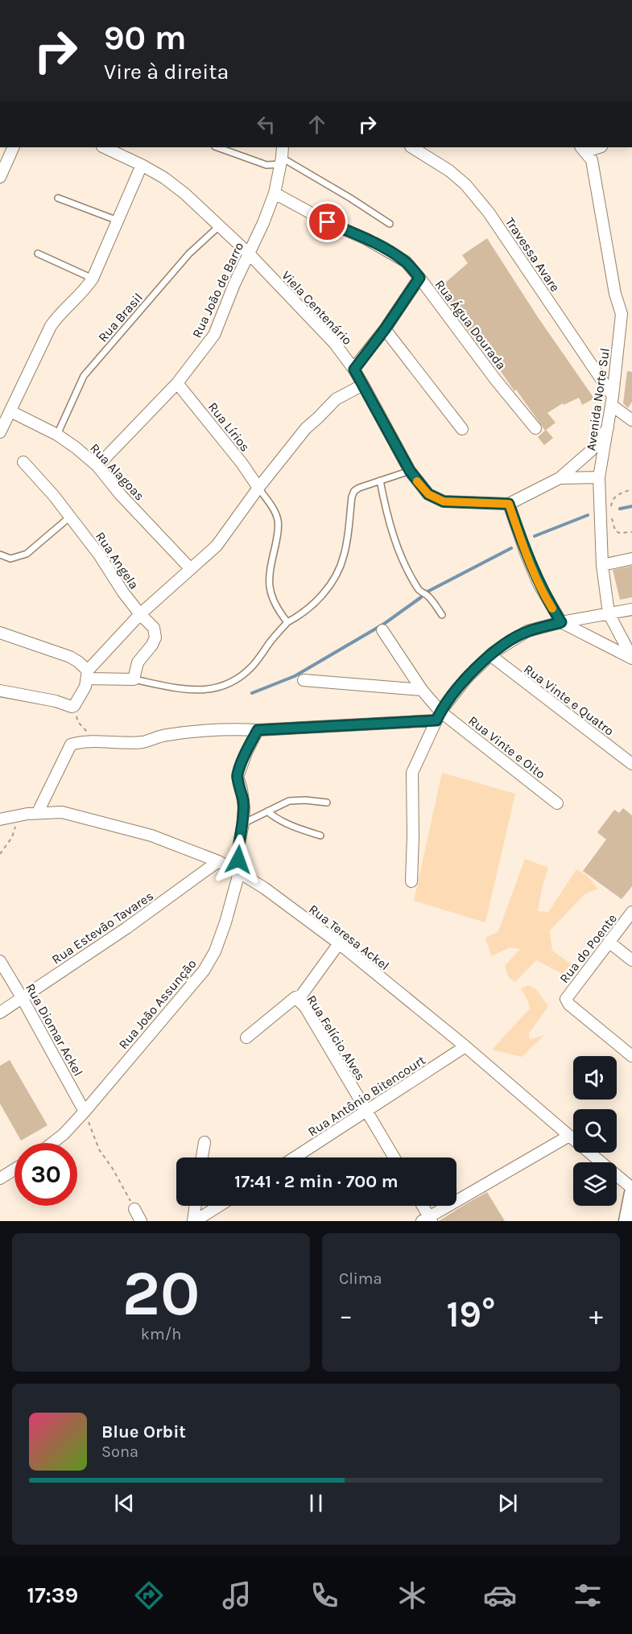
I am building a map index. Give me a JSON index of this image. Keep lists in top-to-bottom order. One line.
{"streets":{"street":["Travessa Avare","Rua João de Barro","Viela Centenário","Rua Água Dourada","Avenida Norte Sul","Rua Lírios","Rua Alagoas","Rua Angela","Rua Vinte e Quatro","Rua Vinte e Oito","Rua Estevão Tavares","Rua Teresa Ackel","Rua do Poente","Rua João Assunção","Rua Diomar Ackel","Rua Felício Alves","Rua Antônio Bitencourt"],"lane":["Rua Brasil"]},"crossings":[["Travessa Avare","Avenida Norte Sul"],["Rua João de Barro","Viela Centenário"],["Rua João de Barro","Rua Água Dourada"],["Rua João de Barro","Rua Lírios"],["Rua João de Barro","Rua Alagoas"],["Viela Centenário","Rua Brasil"],["Rua Brasil","Rua Alagoas"],["Rua Estevão Tavares","Rua Teresa Ackel"],["Rua Estevão Tavares","Rua Diomar Ackel"],["Rua Teresa Ackel","Rua João Assunção"],["Rua Teresa Ackel","Rua Felício Alves"],["Rua Teresa Ackel","Rua Antônio Bitencourt"],["Rua João Assunção","Rua Diomar Ackel"],["Rua Felício Alves","Rua Antônio Bitencourt"]],"page":{"turn":["90 m","Vire à direita"],"limit":"30","trip":"17:41 · 2 min · 700 m","tile":[["20","km/h"],"Clima"],"heat":["−","19°","+"],"song":["Blue Orbit","Sona"],"tabs":"17:39"}}
